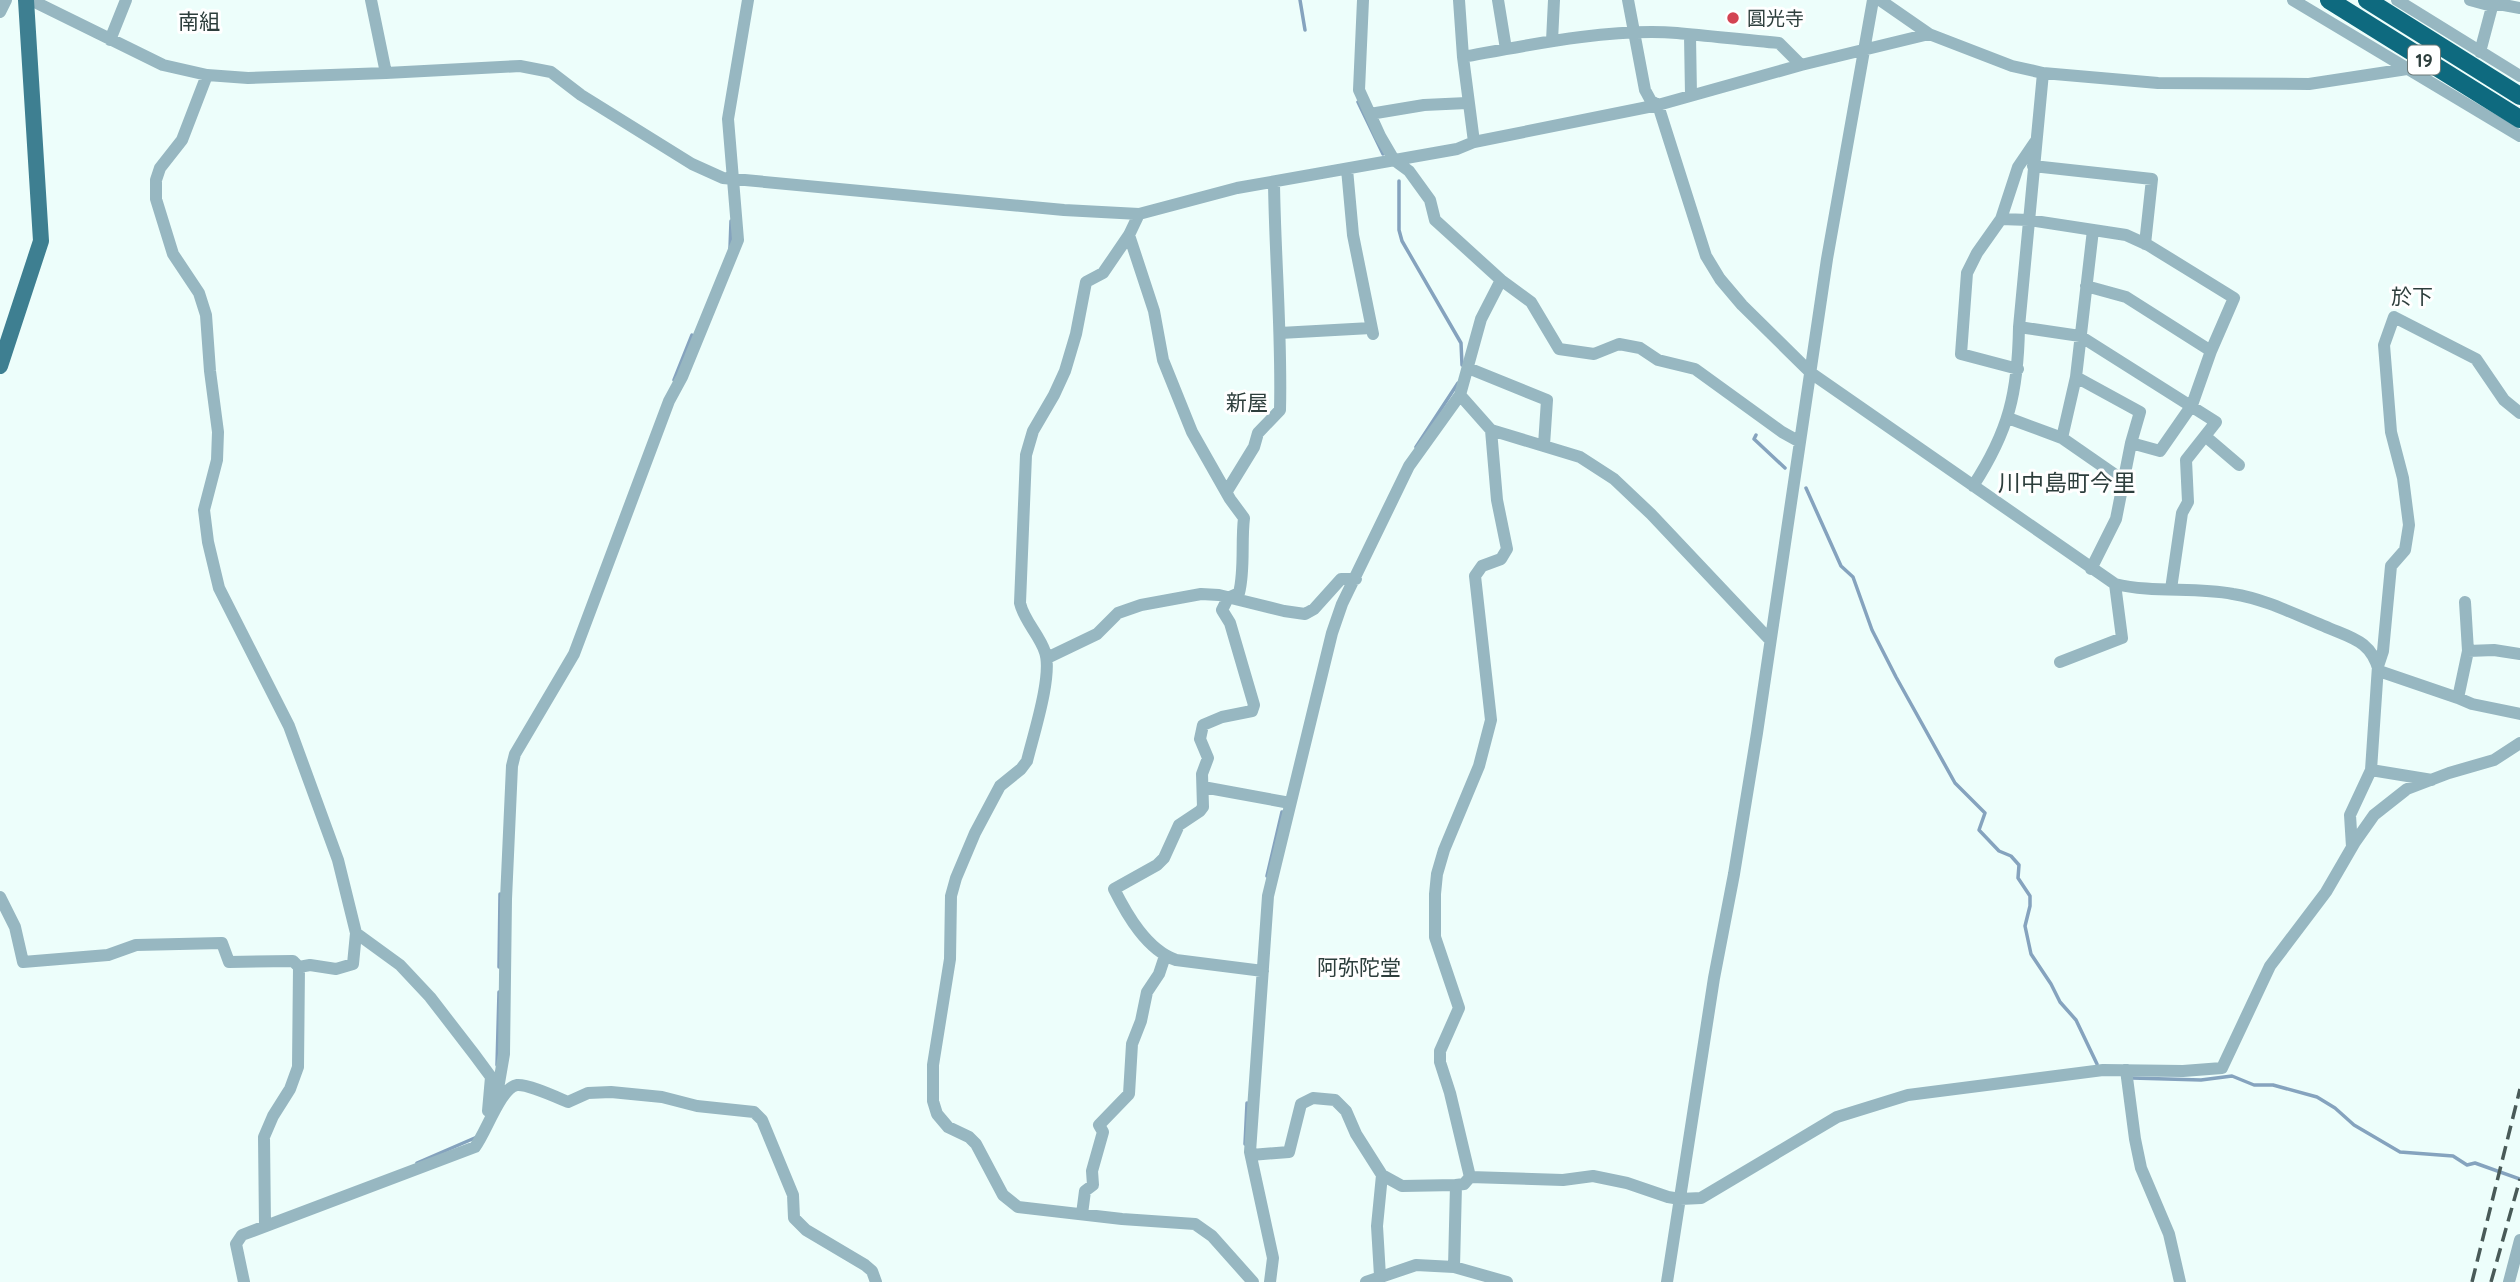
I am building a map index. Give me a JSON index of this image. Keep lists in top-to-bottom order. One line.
{"streets":{"highway":["19"]},"districts":["南組","於下","新屋","川中島町今里","阿弥陀堂"],"places":["圓光寺"]}
